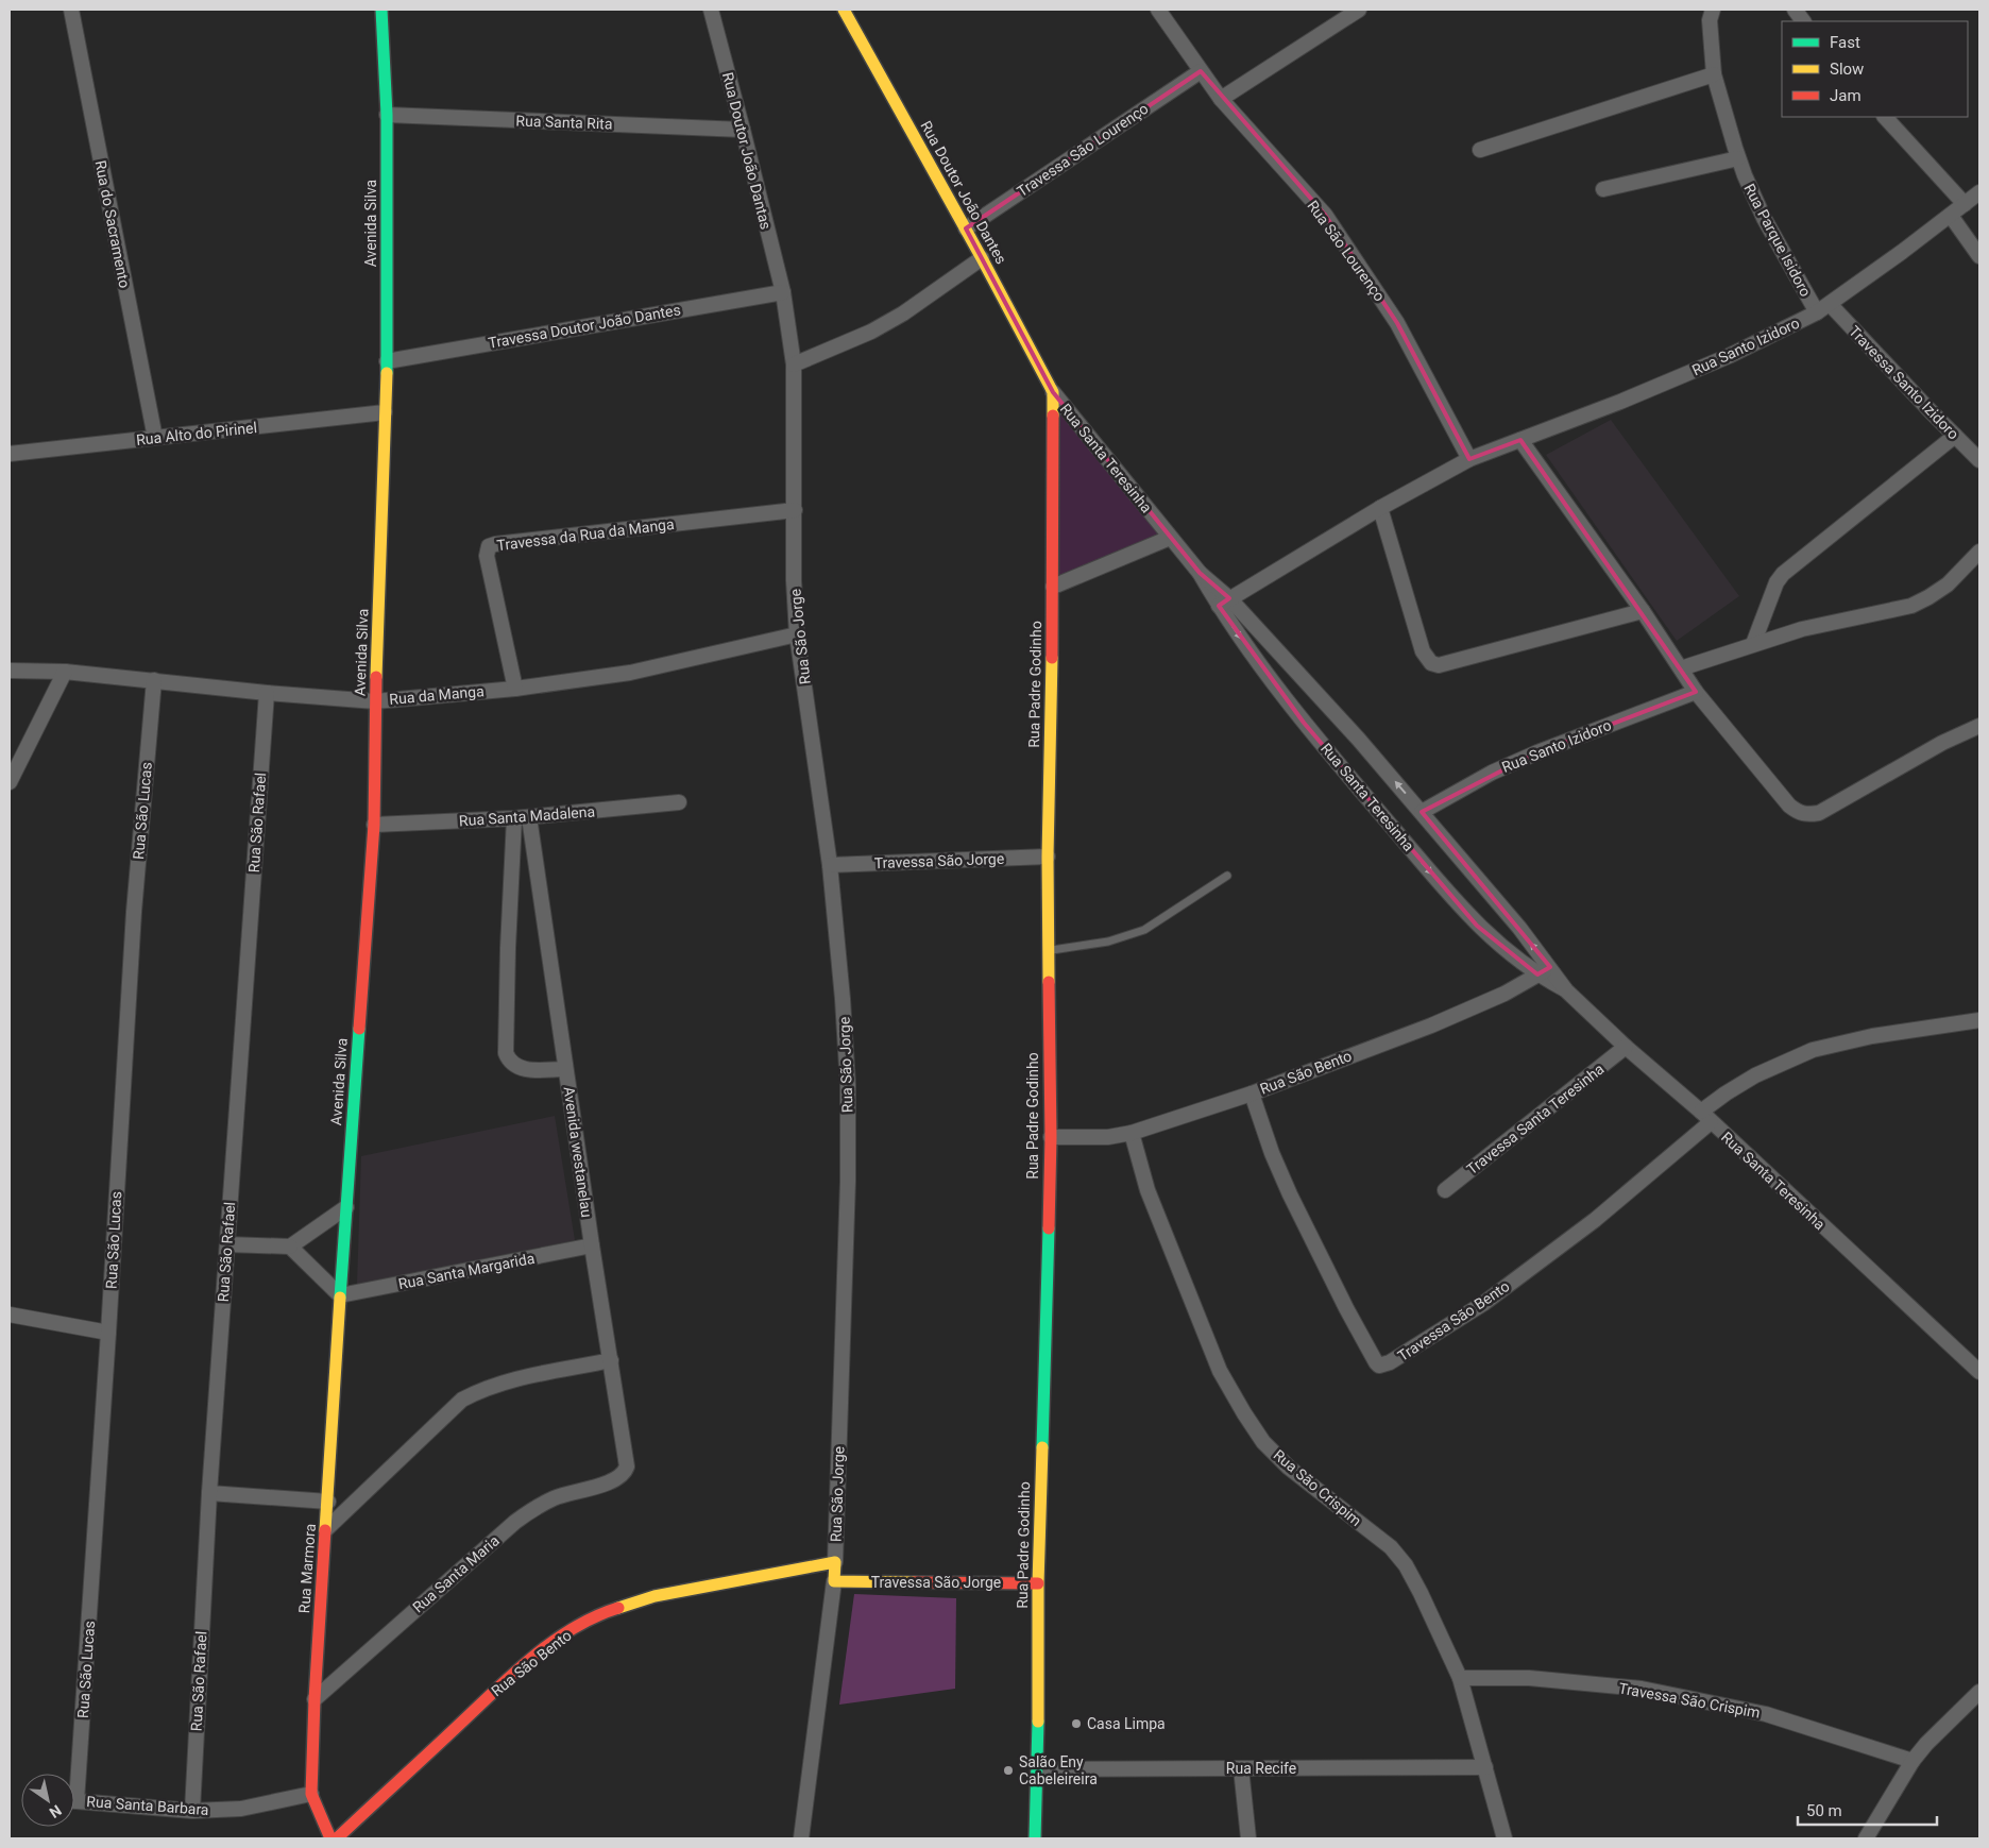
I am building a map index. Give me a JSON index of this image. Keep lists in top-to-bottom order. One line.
{"streets":{"street":["Rua Santa Rita","Travessa São Lourenço","Rua Doutor João Dantas","Rua Doutor João Dantes","Avenida Silva","Rua do Sacramento","Rua Parque Isidoro","Rua São Lourenço","Travessa Doutor João Dantes","Rua Santo Izidoro","Travessa Santo Izidoro","Rua Alto do Pirinel","Rua Santa Teresinha","Travessa da Rua da Manga","Rua São Jorge","Rua Padre Godinho","Rua da Manga","Rua São Lucas","Rua Santa Madalena","Rua São Rafael","Travessa São Jorge","Rua São Bento","Travessa Santa Teresinha","Avenida westanelau","Rua Santa Margarida","Travessa São Bento","Rua São Crispim","Rua Marmora","Rua Santa Maria","Travessa São Crispim","Rua Recife","Rua Santa Barbara"]},"crossings":[["Rua Santa Rita","Rua Doutor João Dantas"],["Rua Santa Rita","Avenida Silva"],["Travessa São Lourenço","Rua Doutor João Dantes"],["Travessa São Lourenço","Rua São Lourenço"],["Rua Doutor João Dantas","Travessa Doutor João Dantes"],["Rua Doutor João Dantas","Rua São Jorge"],["Rua Doutor João Dantes","Rua Santa Teresinha"],["Rua Doutor João Dantes","Rua Padre Godinho"],["Avenida Silva","Travessa Doutor João Dantes"],["Avenida Silva","Rua Alto do Pirinel"],["Avenida Silva","Rua da Manga"],["Avenida Silva","Rua Santa Madalena"],["Avenida Silva","Rua Santa Margarida"],["Avenida Silva","Rua Marmora"],["Rua do Sacramento","Rua Alto do Pirinel"],["Rua Parque Isidoro","Rua Santo Izidoro"],["Rua São Lourenço","Rua Santo Izidoro"],["Travessa Doutor João Dantes","Rua São Jorge"],["Rua Santo Izidoro","Travessa Santo Izidoro"],["Rua Santo Izidoro","Rua Santa Teresinha"],["Rua Santa Teresinha","Rua Padre Godinho"],["Rua Santa Teresinha","Rua São Bento"],["Rua Santa Teresinha","Travessa Santa Teresinha"],["Rua Santa Teresinha","Travessa São Bento"],["Travessa da Rua da Manga","Rua São Jorge"],["Travessa da Rua da Manga","Rua da Manga"],["Rua São Jorge","Rua da Manga"],["Rua São Jorge","Travessa São Jorge"],["Rua São Jorge","Rua São Bento"],["Rua Padre Godinho","Travessa São Jorge"],["Rua Padre Godinho","Rua São Bento"],["Rua Padre Godinho","Rua Recife"],["Rua da Manga","Rua São Lucas"],["Rua da Manga","Rua São Rafael"],["Rua Santa Madalena","Avenida westanelau"],["Rua São Rafael","Rua Santa Barbara"],["Rua São Bento","Travessa São Bento"],["Rua São Bento","Rua São Crispim"],["Avenida westanelau","Rua Santa Margarida"],["Avenida westanelau","Rua Santa Maria"],["Rua Santa Margarida","Rua Marmora"],["Rua São Crispim","Travessa São Crispim"],["Rua São Crispim","Rua Recife"],["Rua Marmora","Rua Santa Maria"],["Rua Marmora","Rua Santa Barbara"]],"places":["Casa Limpa","Salão Eny Cabeleireira"],"legend":["Fast","Slow","Jam"],"scale_bar":"50 m","north":"bottom right"}
